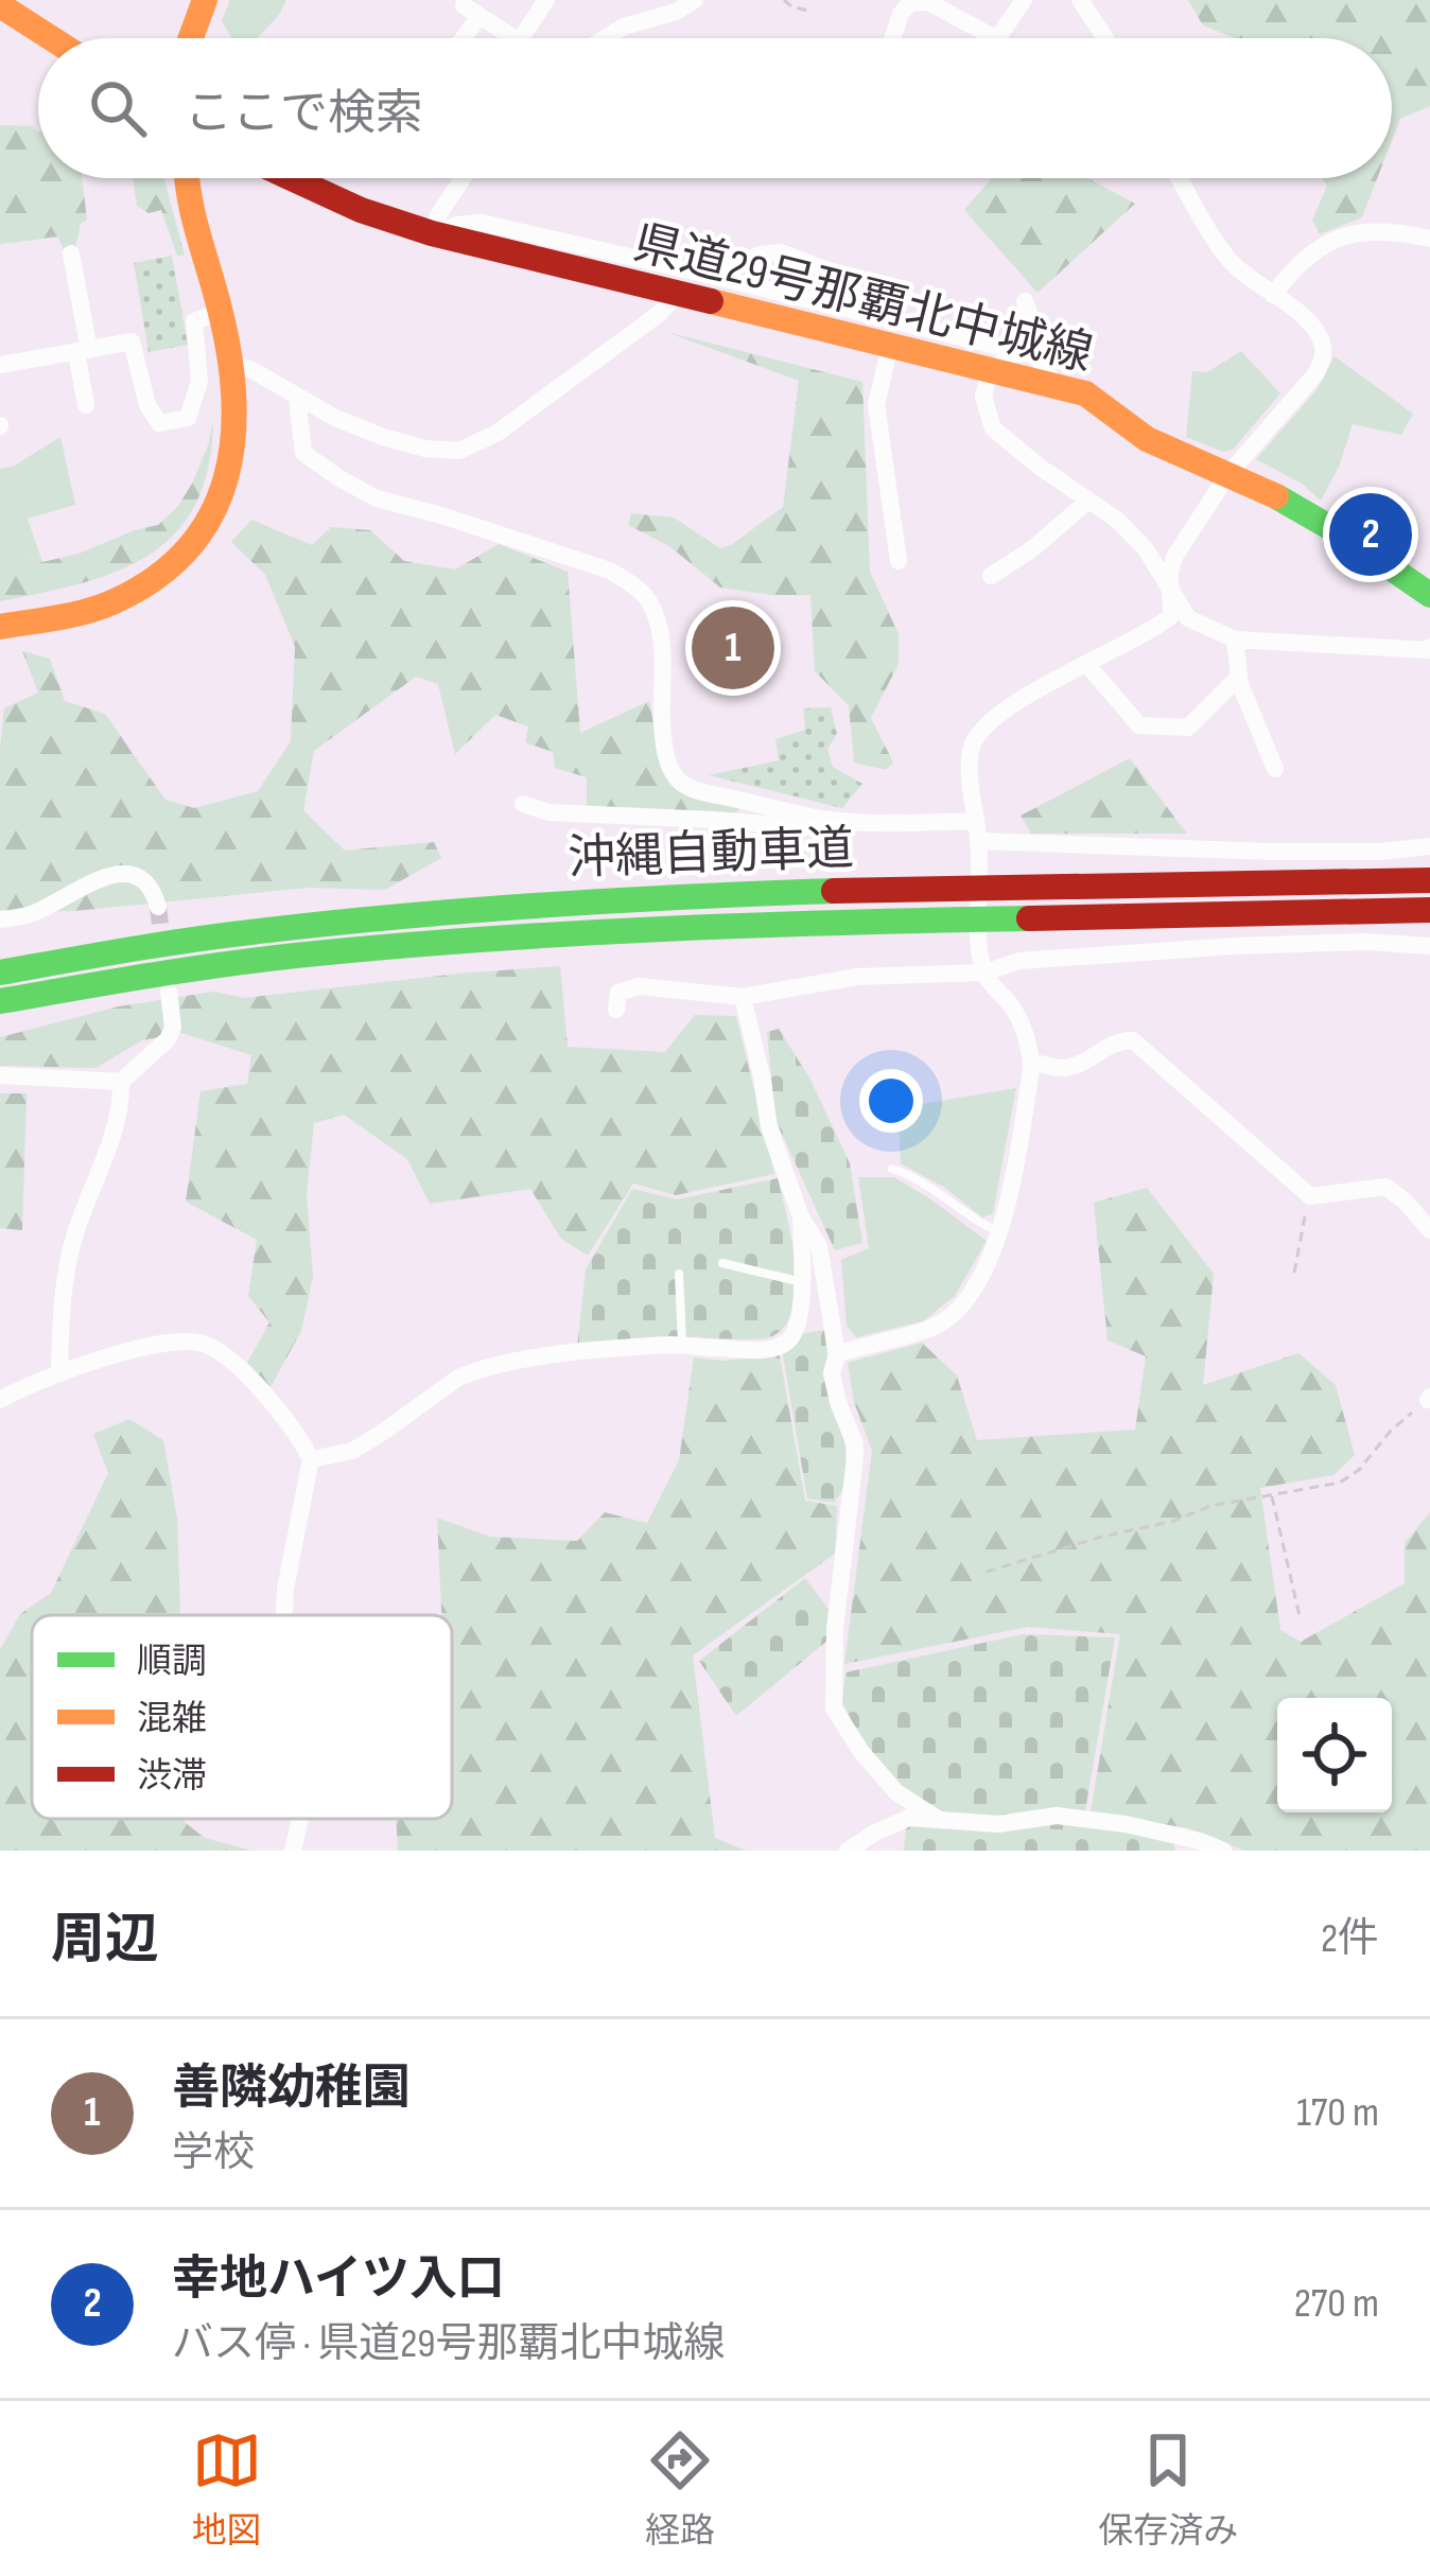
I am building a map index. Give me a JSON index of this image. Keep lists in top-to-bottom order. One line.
{"streets":{"main road":["県道29号那覇北中城線","沖縄自動車道"]},"legend":["順調","混雑","渋滞"],"page":{"search":"ここで検索","pins":["2","1"],"heading":["周辺","2件"],"list":[{"mark":"1","name":"善隣幼稚園","note":"学校","value":"170 m"},{"mark":"2","name":"幸地ハイツ入口","note":"バス停 · 県道29号那覇北中城線","value":"270 m"}],"nav":["地図","経路","保存済み"]}}
